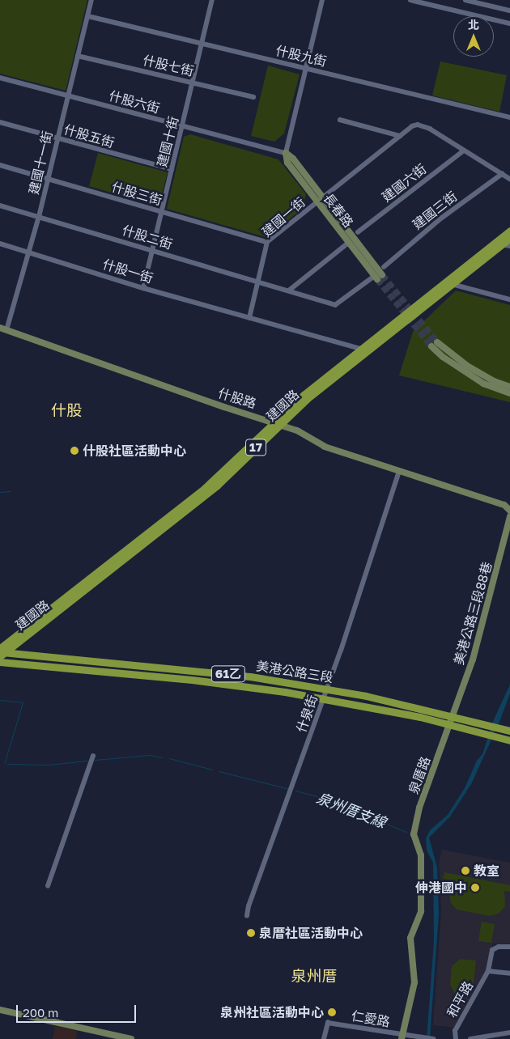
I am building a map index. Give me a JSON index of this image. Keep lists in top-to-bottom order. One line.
{"streets":{"main road":["建國路","17","美港公路三段","61乙"],"street":["什股九街","什股七街","什股六街","什股五街","建國十街","建國十一街","建國六街","什股三街","長春路","建國三街","建國一街","什股二街","什股一街","什股路","美港公路三段88巷","什泉街","泉厝路","和平路","仁愛路"]},"crossings":[["什股九街","建國十街"],["什股九街","建國十一街"],["什股七街","建國十街"],["什股七街","建國十一街"],["什股六街","建國十街"],["什股六街","建國十一街"],["什股六街","長春路"],["什股五街","建國十街"],["什股五街","建國十一街"],["建國十街","什股三街"],["建國十街","什股二街"],["建國十街","什股一街"],["建國十一街","什股三街"],["建國十一街","什股二街"],["建國十一街","什股一街"],["建國十一街","什股路"],["建國六街","建國一街"],["什股三街","建國一街"],["長春路","建國一街"],["建國三街","建國一街"],["建國一街","什股二街"],["建國一街","什股一街"],["什股路","建國路"],["什股路","什泉街"],["建國路","美港公路三段"],["美港公路三段88巷","美港公路三段"],["美港公路三段88巷","泉厝路"],["美港公路三段","什泉街"],["美港公路三段","泉厝路"],["泉厝路","仁愛路"]],"districts":["什股","泉州厝"],"water":["泉州厝支線"],"places":["什股社區活動中心","教室","伸港國中","泉厝社區活動中心","泉州社區活動中心"],"scale_bar":"200 m","north":"top"}
